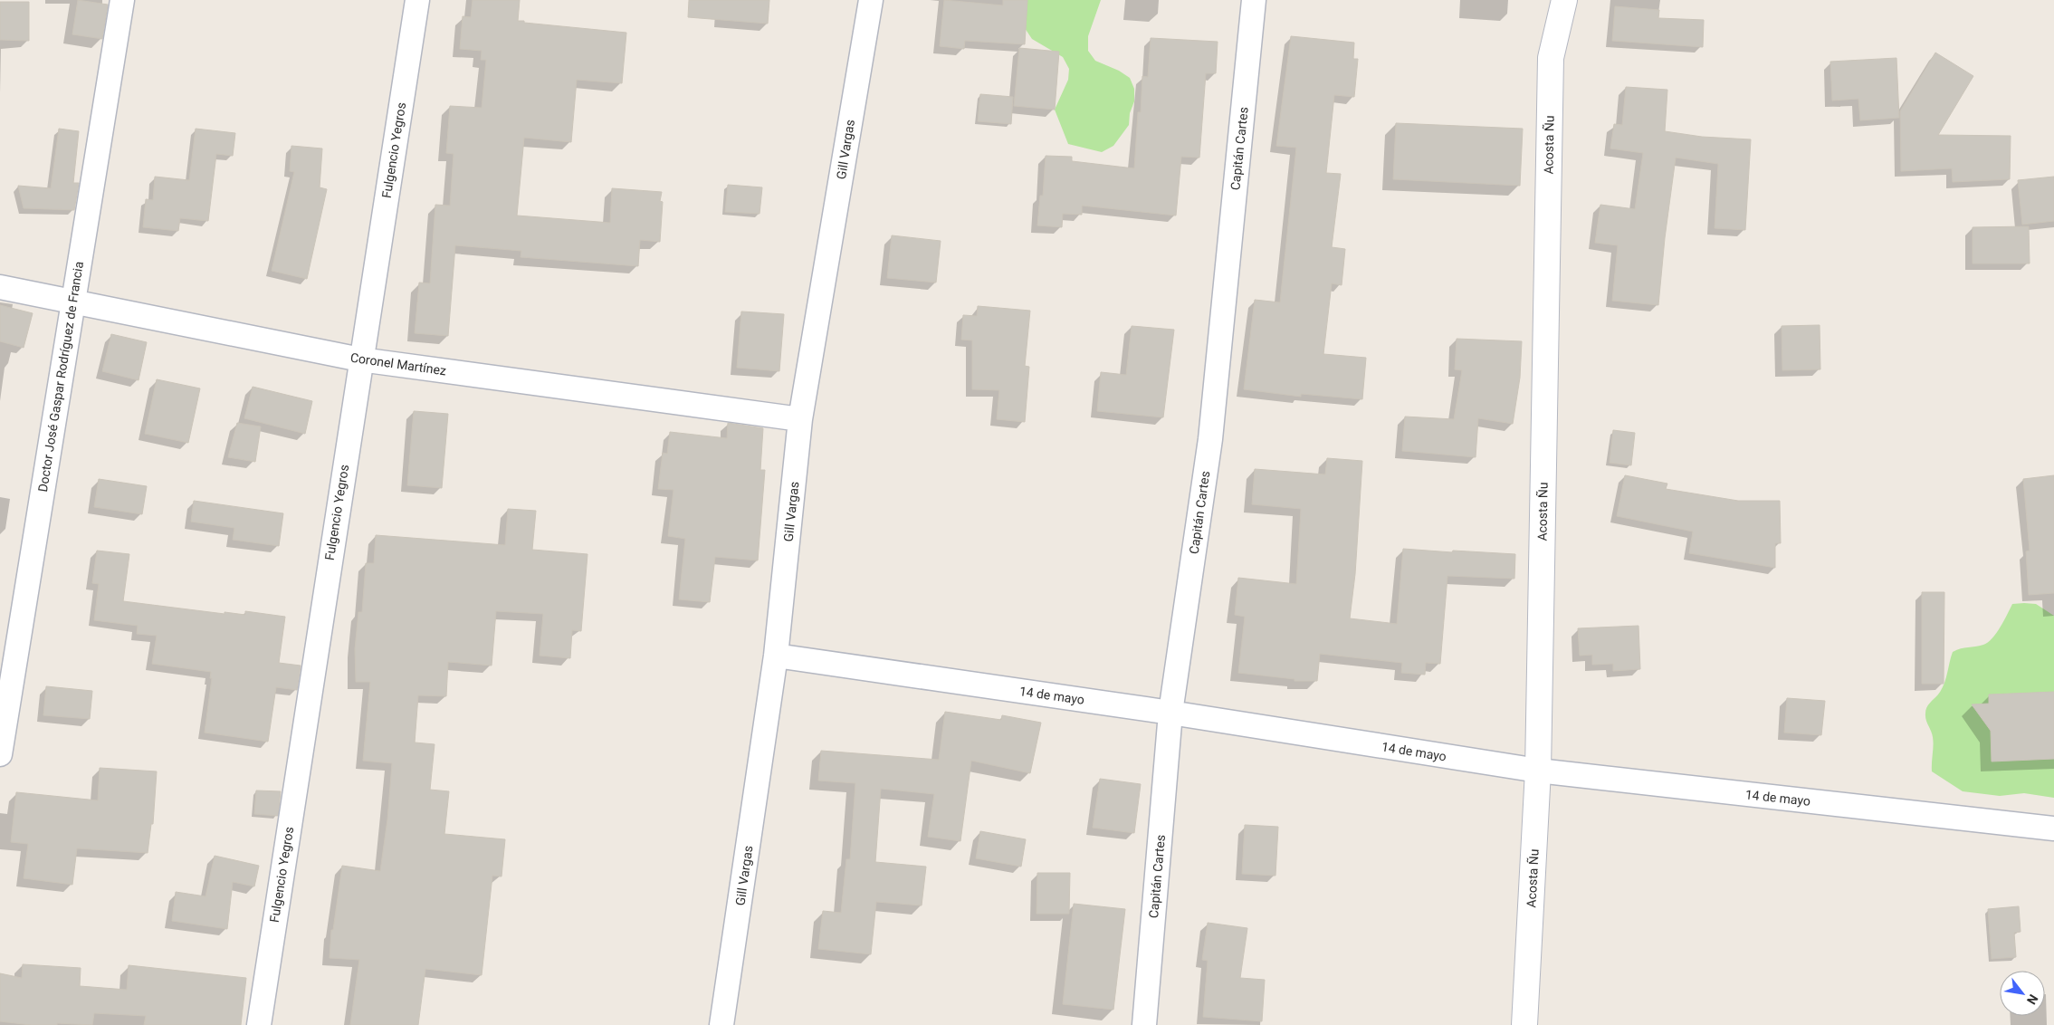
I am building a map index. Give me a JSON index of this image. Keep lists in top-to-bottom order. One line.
{"streets":{"street":["Acosta Ñu","Capitán Cartes","Gill Vargas","Fulgencio Yegros","Coronel Martínez","Doctor José Gaspar Rodríguez de Francia","14 de mayo"]},"crossings":[["Acosta Ñu","14 de mayo"],["Capitán Cartes","14 de mayo"],["Gill Vargas","Coronel Martínez"],["Gill Vargas","14 de mayo"],["Fulgencio Yegros","Coronel Martínez"],["Coronel Martínez","Doctor José Gaspar Rodríguez de Francia"]],"north":"bottom right"}
